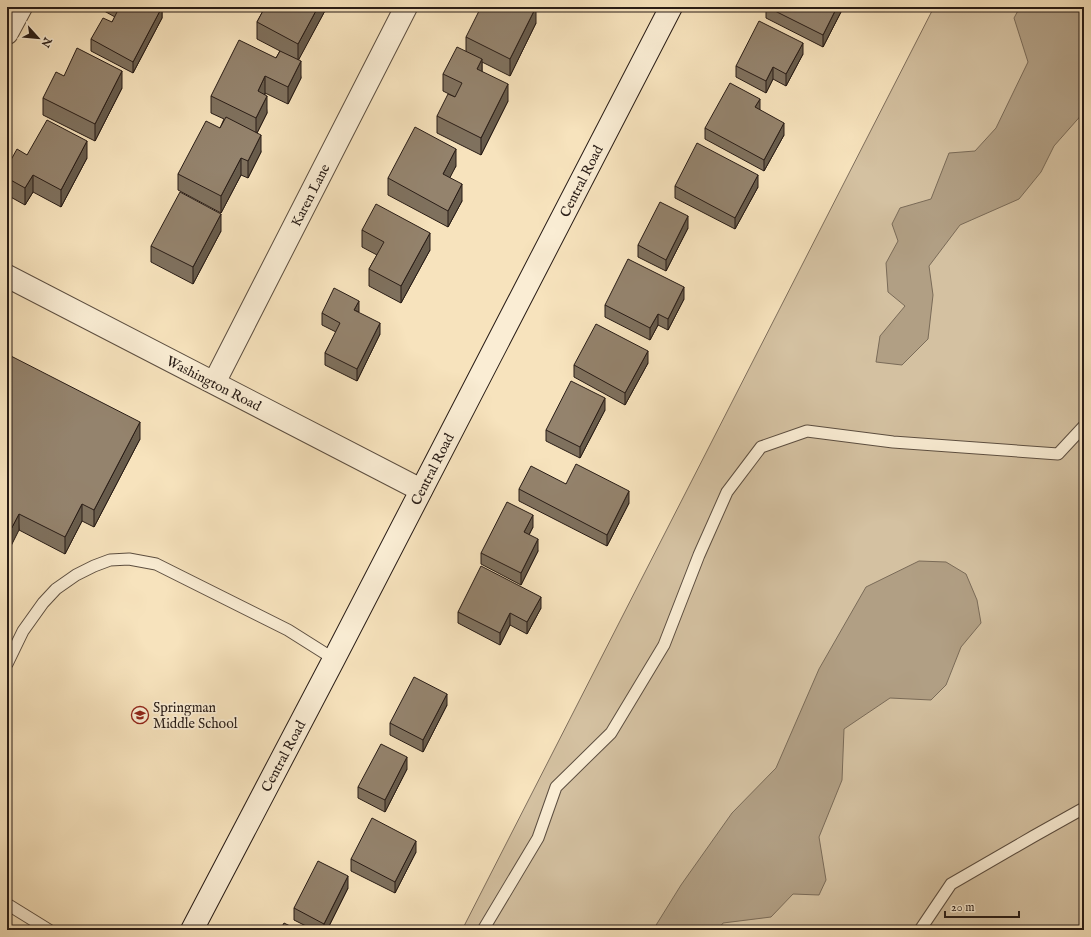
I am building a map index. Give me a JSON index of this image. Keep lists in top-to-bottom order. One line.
{"streets":{"main road":["Central Road","Karen Lane","Washington Road"]},"crossings":[["Central Road","Washington Road"],["Karen Lane","Washington Road"]],"places":{"school or university":["Springman Middle School"]},"scale_bar":"20 m","north":"bottom right"}
